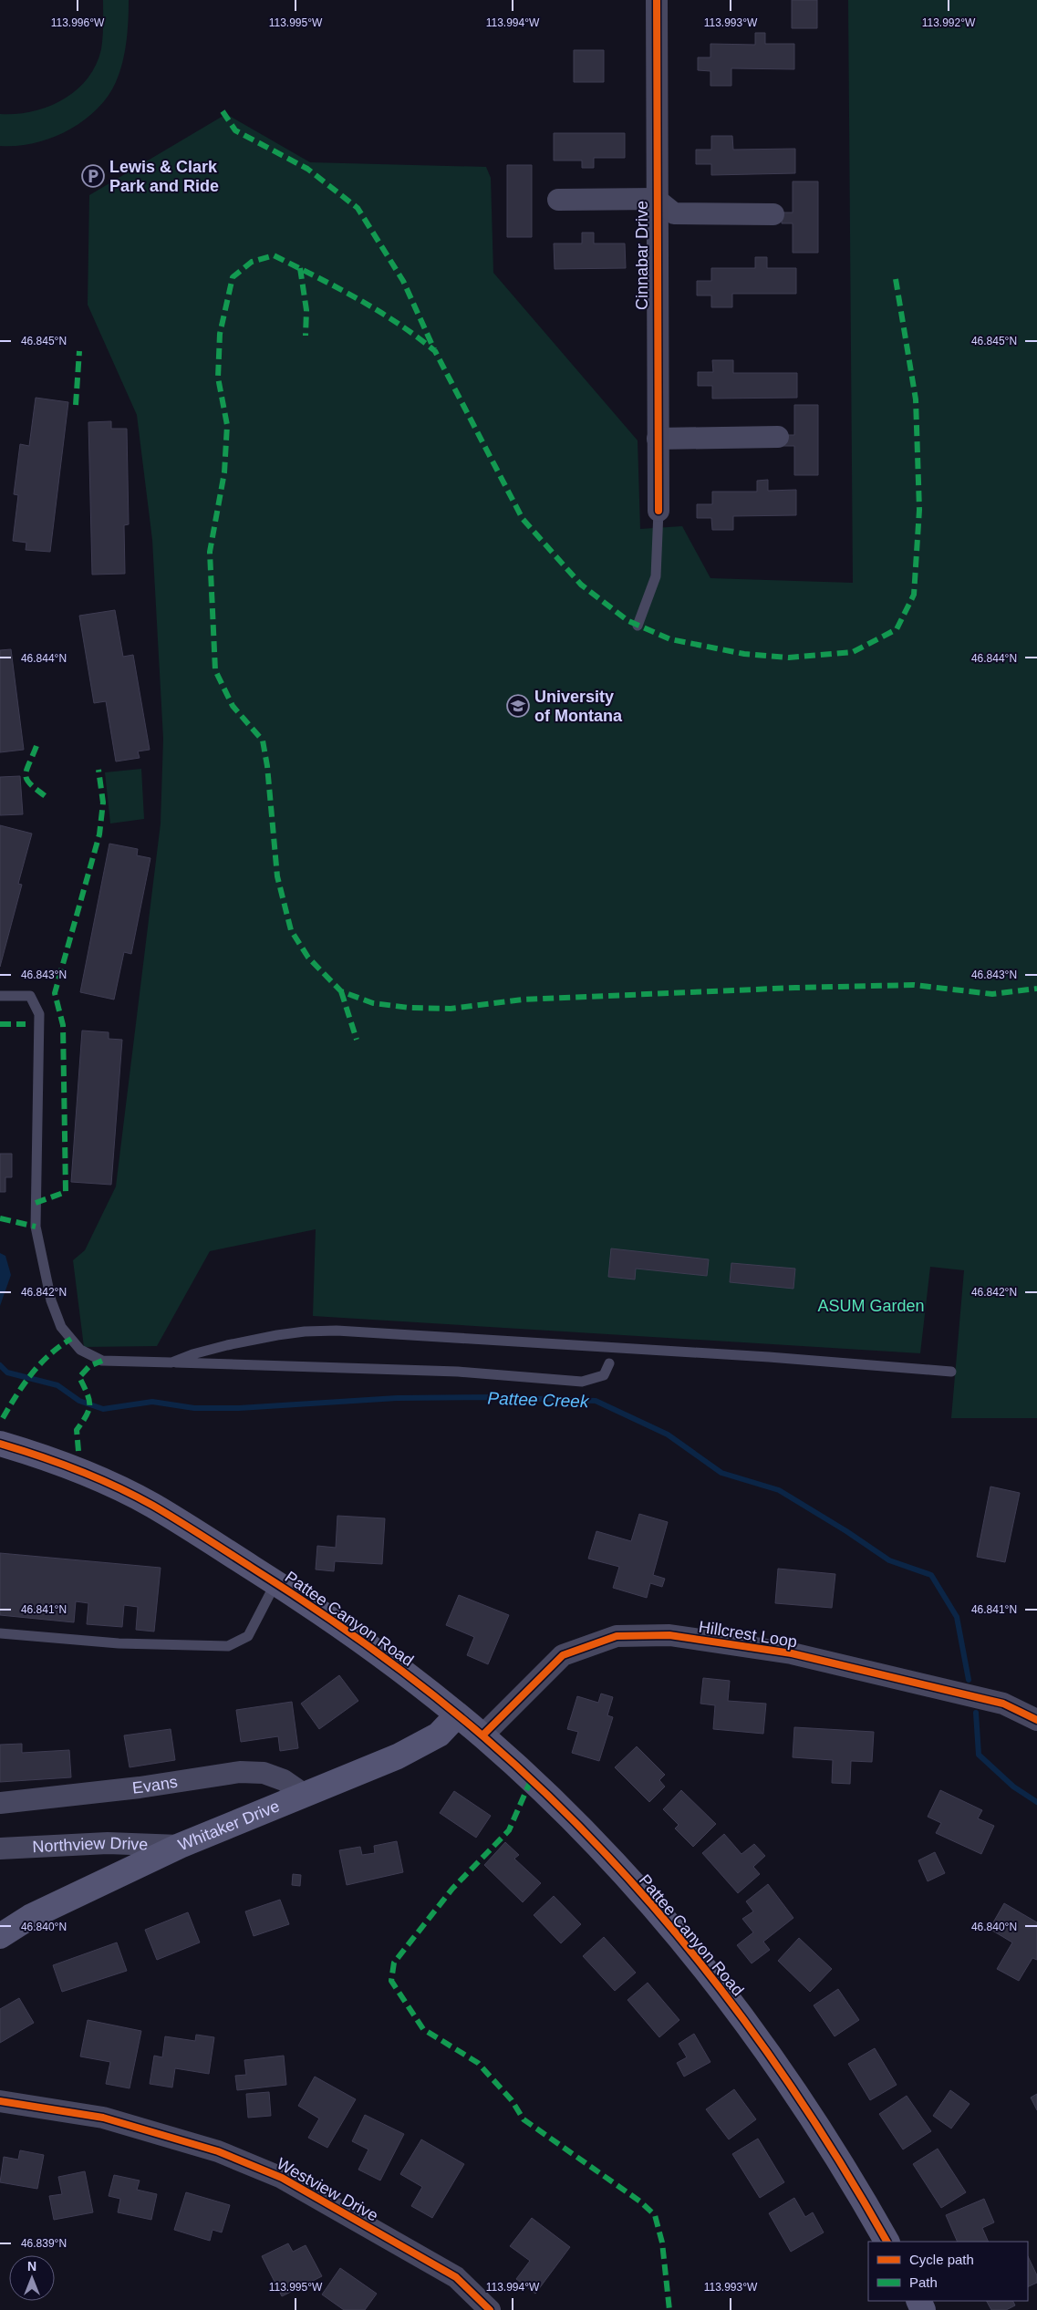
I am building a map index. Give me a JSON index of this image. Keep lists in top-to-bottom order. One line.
{"streets":{"street":["Cinnabar Drive","Pattee Canyon Road","Hillcrest Loop","Evans","Whitaker Drive","Northview Drive","Westview Drive"]},"crossings":[["Pattee Canyon Road","Hillcrest Loop"],["Pattee Canyon Road","Whitaker Drive"],["Evans","Whitaker Drive"],["Whitaker Drive","Northview Drive"]],"water":["Pattee Creek"],"parks":["ASUM Garden"],"places":{"parking":["Lewis & Clark Park and Ride"],"school or university":["University of Montana"]},"legend":["Cycle path","Path"],"north":"top","coordinates":["113.996°W","113.995°W","113.994°W","113.993°W","113.992°W","46.845°N","46.844°N","46.843°N","46.842°N","46.841°N","46.840°N","46.839°N"]}
